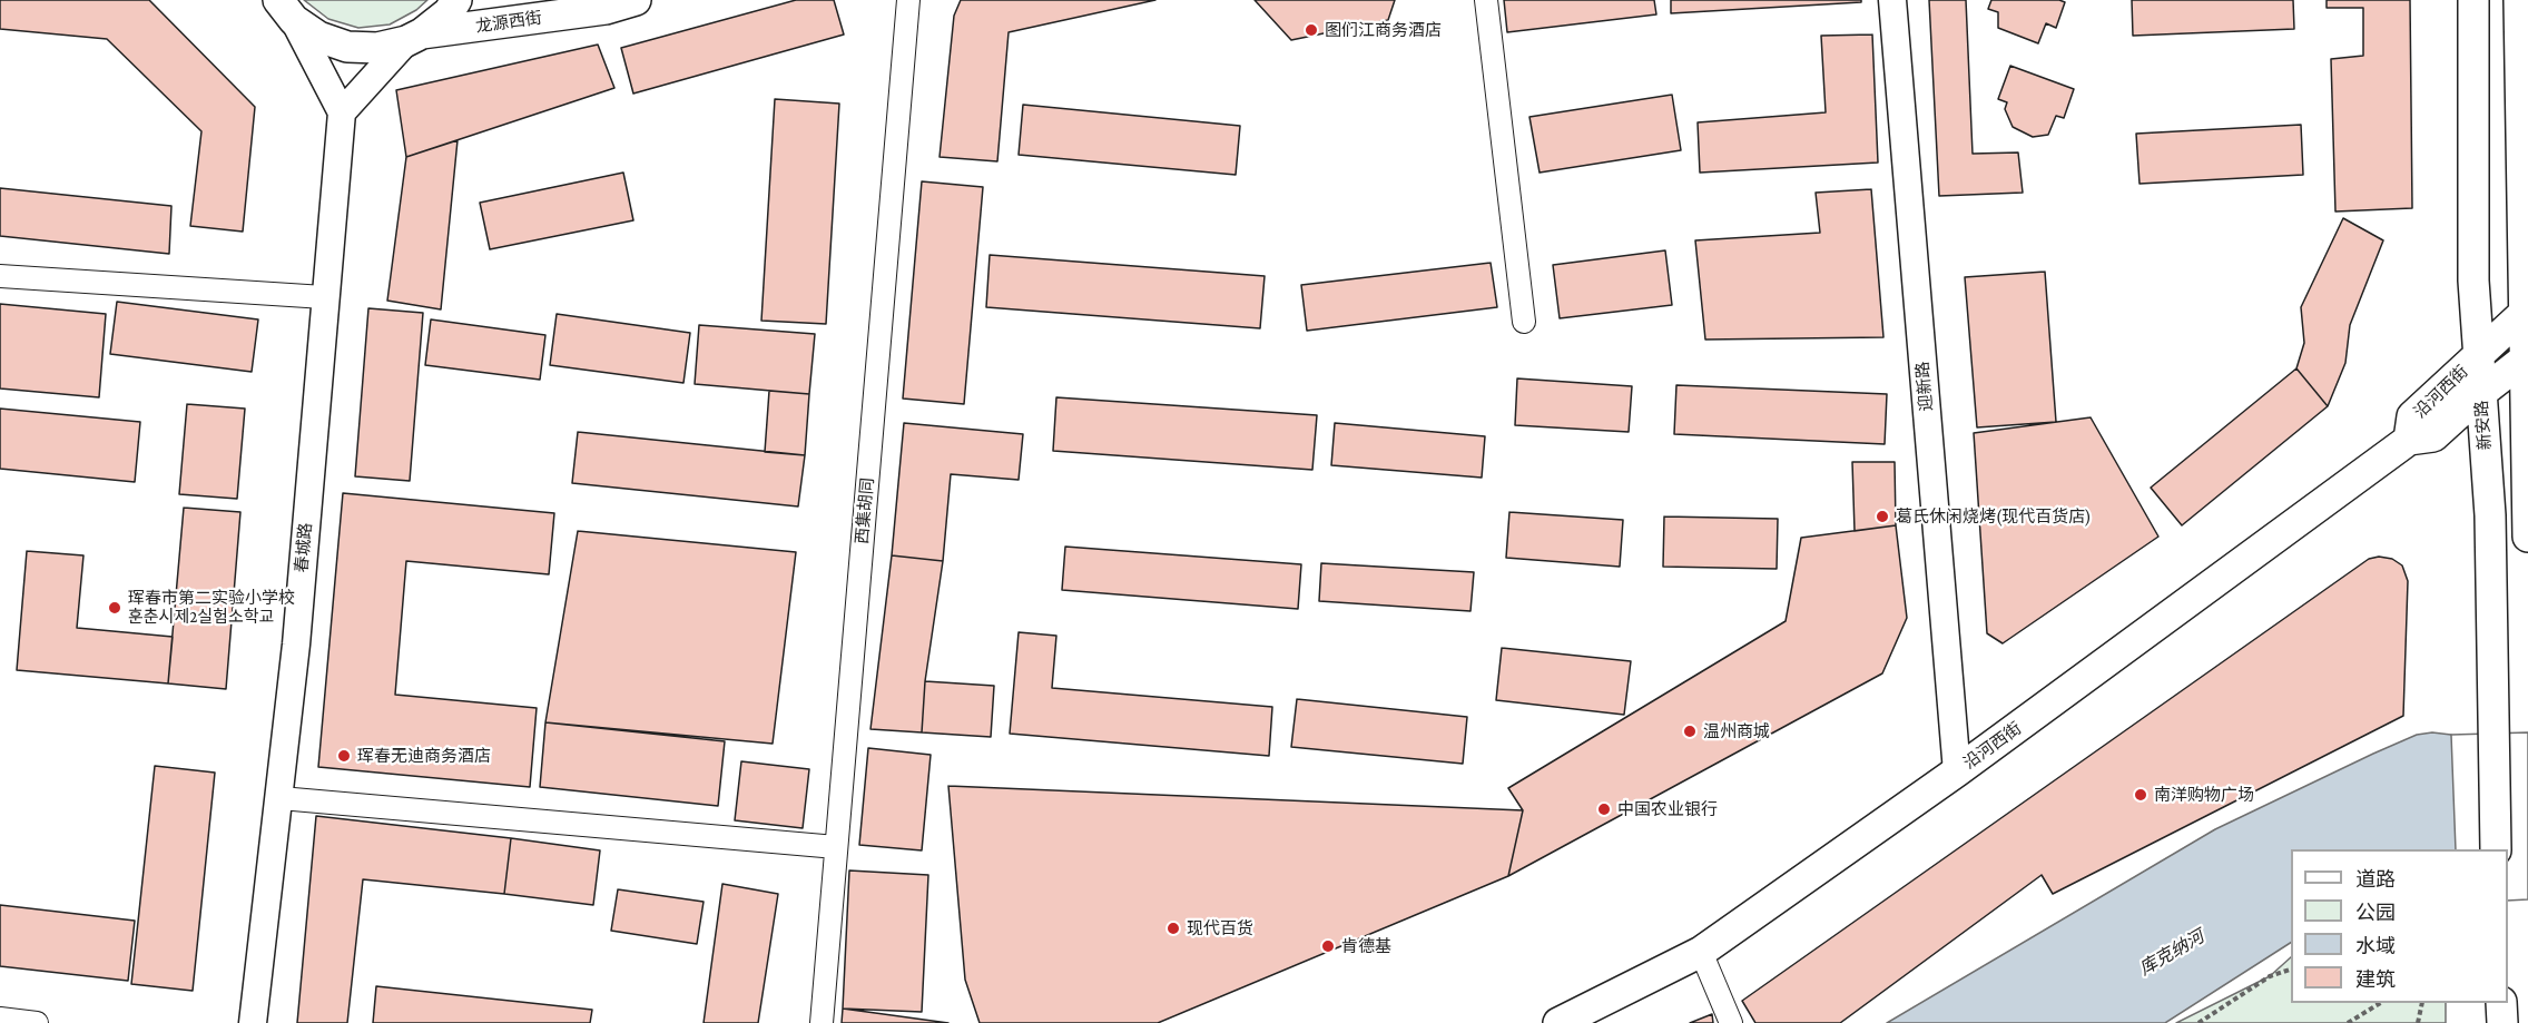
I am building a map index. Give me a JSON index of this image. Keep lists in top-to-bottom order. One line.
{"streets":{"main road":["龙源西街","沿河西街","新安路"],"street":["迎新路","西集胡同","春城路"]},"crossings":[["迎新路","沿河西街"],["沿河西街","新安路"]],"water":["库克纳河"],"places":["图们江商务酒店","葛氏休闲烧烤(现代百货店)","珲春市第二实验小学校 훈춘시제2실험소학교","温州商城","珲春无迪商务酒店","南洋购物广场","中国农业银行","现代百货","肯德基"],"legend":["道路","公园","水域","建筑"]}
